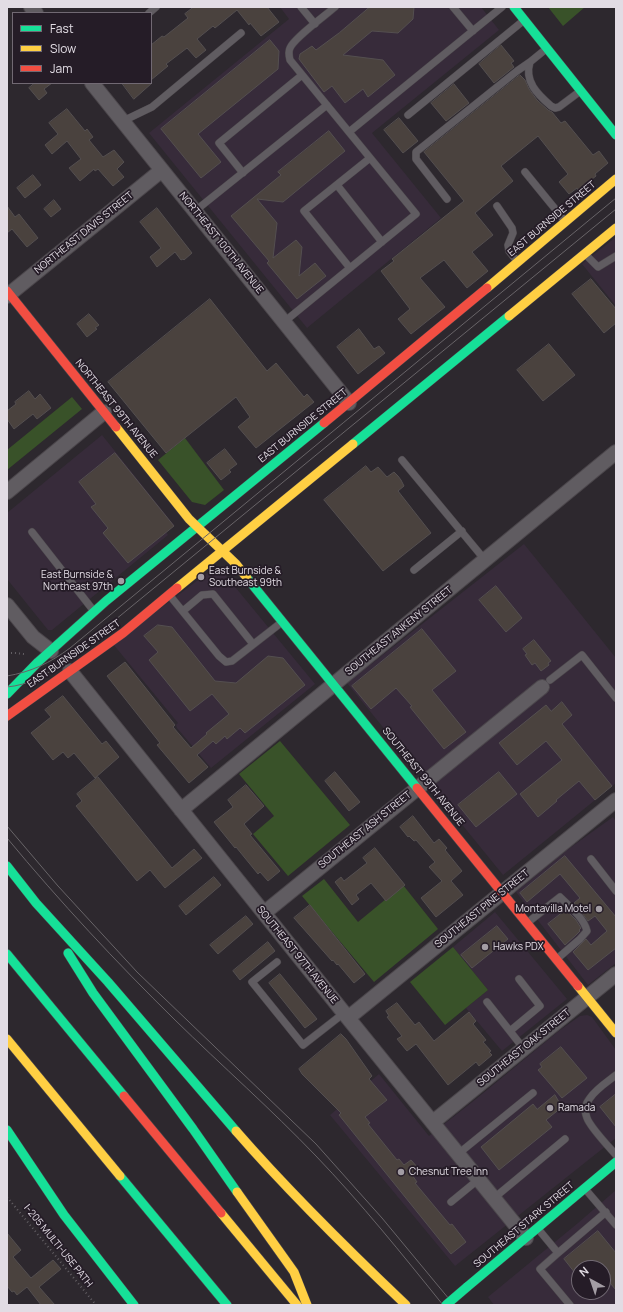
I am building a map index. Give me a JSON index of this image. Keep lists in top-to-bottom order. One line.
{"streets":{"main road":["EAST BURNSIDE STREET","NORTHEAST 99TH AVENUE","SOUTHEAST 99TH AVENUE","SOUTHEAST STARK STREET"],"street":["NORTHEAST DAVIS STREET","NORTHEAST 100TH AVENUE","SOUTHEAST ANKENY STREET","SOUTHEAST ASH STREET","SOUTHEAST PINE STREET","SOUTHEAST 97TH AVENUE","SOUTHEAST OAK STREET"],"path":["I-205 MULTI-USE PATH"]},"crossings":[["EAST BURNSIDE STREET","NORTHEAST 100TH AVENUE"],["EAST BURNSIDE STREET","NORTHEAST 99TH AVENUE"],["EAST BURNSIDE STREET","SOUTHEAST 99TH AVENUE"],["EAST BURNSIDE STREET","SOUTHEAST 97TH AVENUE"],["NORTHEAST DAVIS STREET","NORTHEAST 100TH AVENUE"],["NORTHEAST DAVIS STREET","NORTHEAST 99TH AVENUE"],["NORTHEAST 99TH AVENUE","SOUTHEAST 99TH AVENUE"],["SOUTHEAST ANKENY STREET","SOUTHEAST 99TH AVENUE"],["SOUTHEAST ANKENY STREET","SOUTHEAST 97TH AVENUE"],["SOUTHEAST 99TH AVENUE","SOUTHEAST ASH STREET"],["SOUTHEAST 99TH AVENUE","SOUTHEAST PINE STREET"],["SOUTHEAST 99TH AVENUE","SOUTHEAST OAK STREET"],["SOUTHEAST ASH STREET","SOUTHEAST 97TH AVENUE"],["SOUTHEAST PINE STREET","SOUTHEAST 97TH AVENUE"],["SOUTHEAST 97TH AVENUE","SOUTHEAST OAK STREET"],["SOUTHEAST 97TH AVENUE","SOUTHEAST STARK STREET"]],"places":["East Burnside & Southeast 99th","East Burnside & Northeast 97th","Montavilla Motel","Hawks PDX","Ramada","Chesnut Tree Inn"],"legend":["Fast","Slow","Jam"],"north":"top left"}
